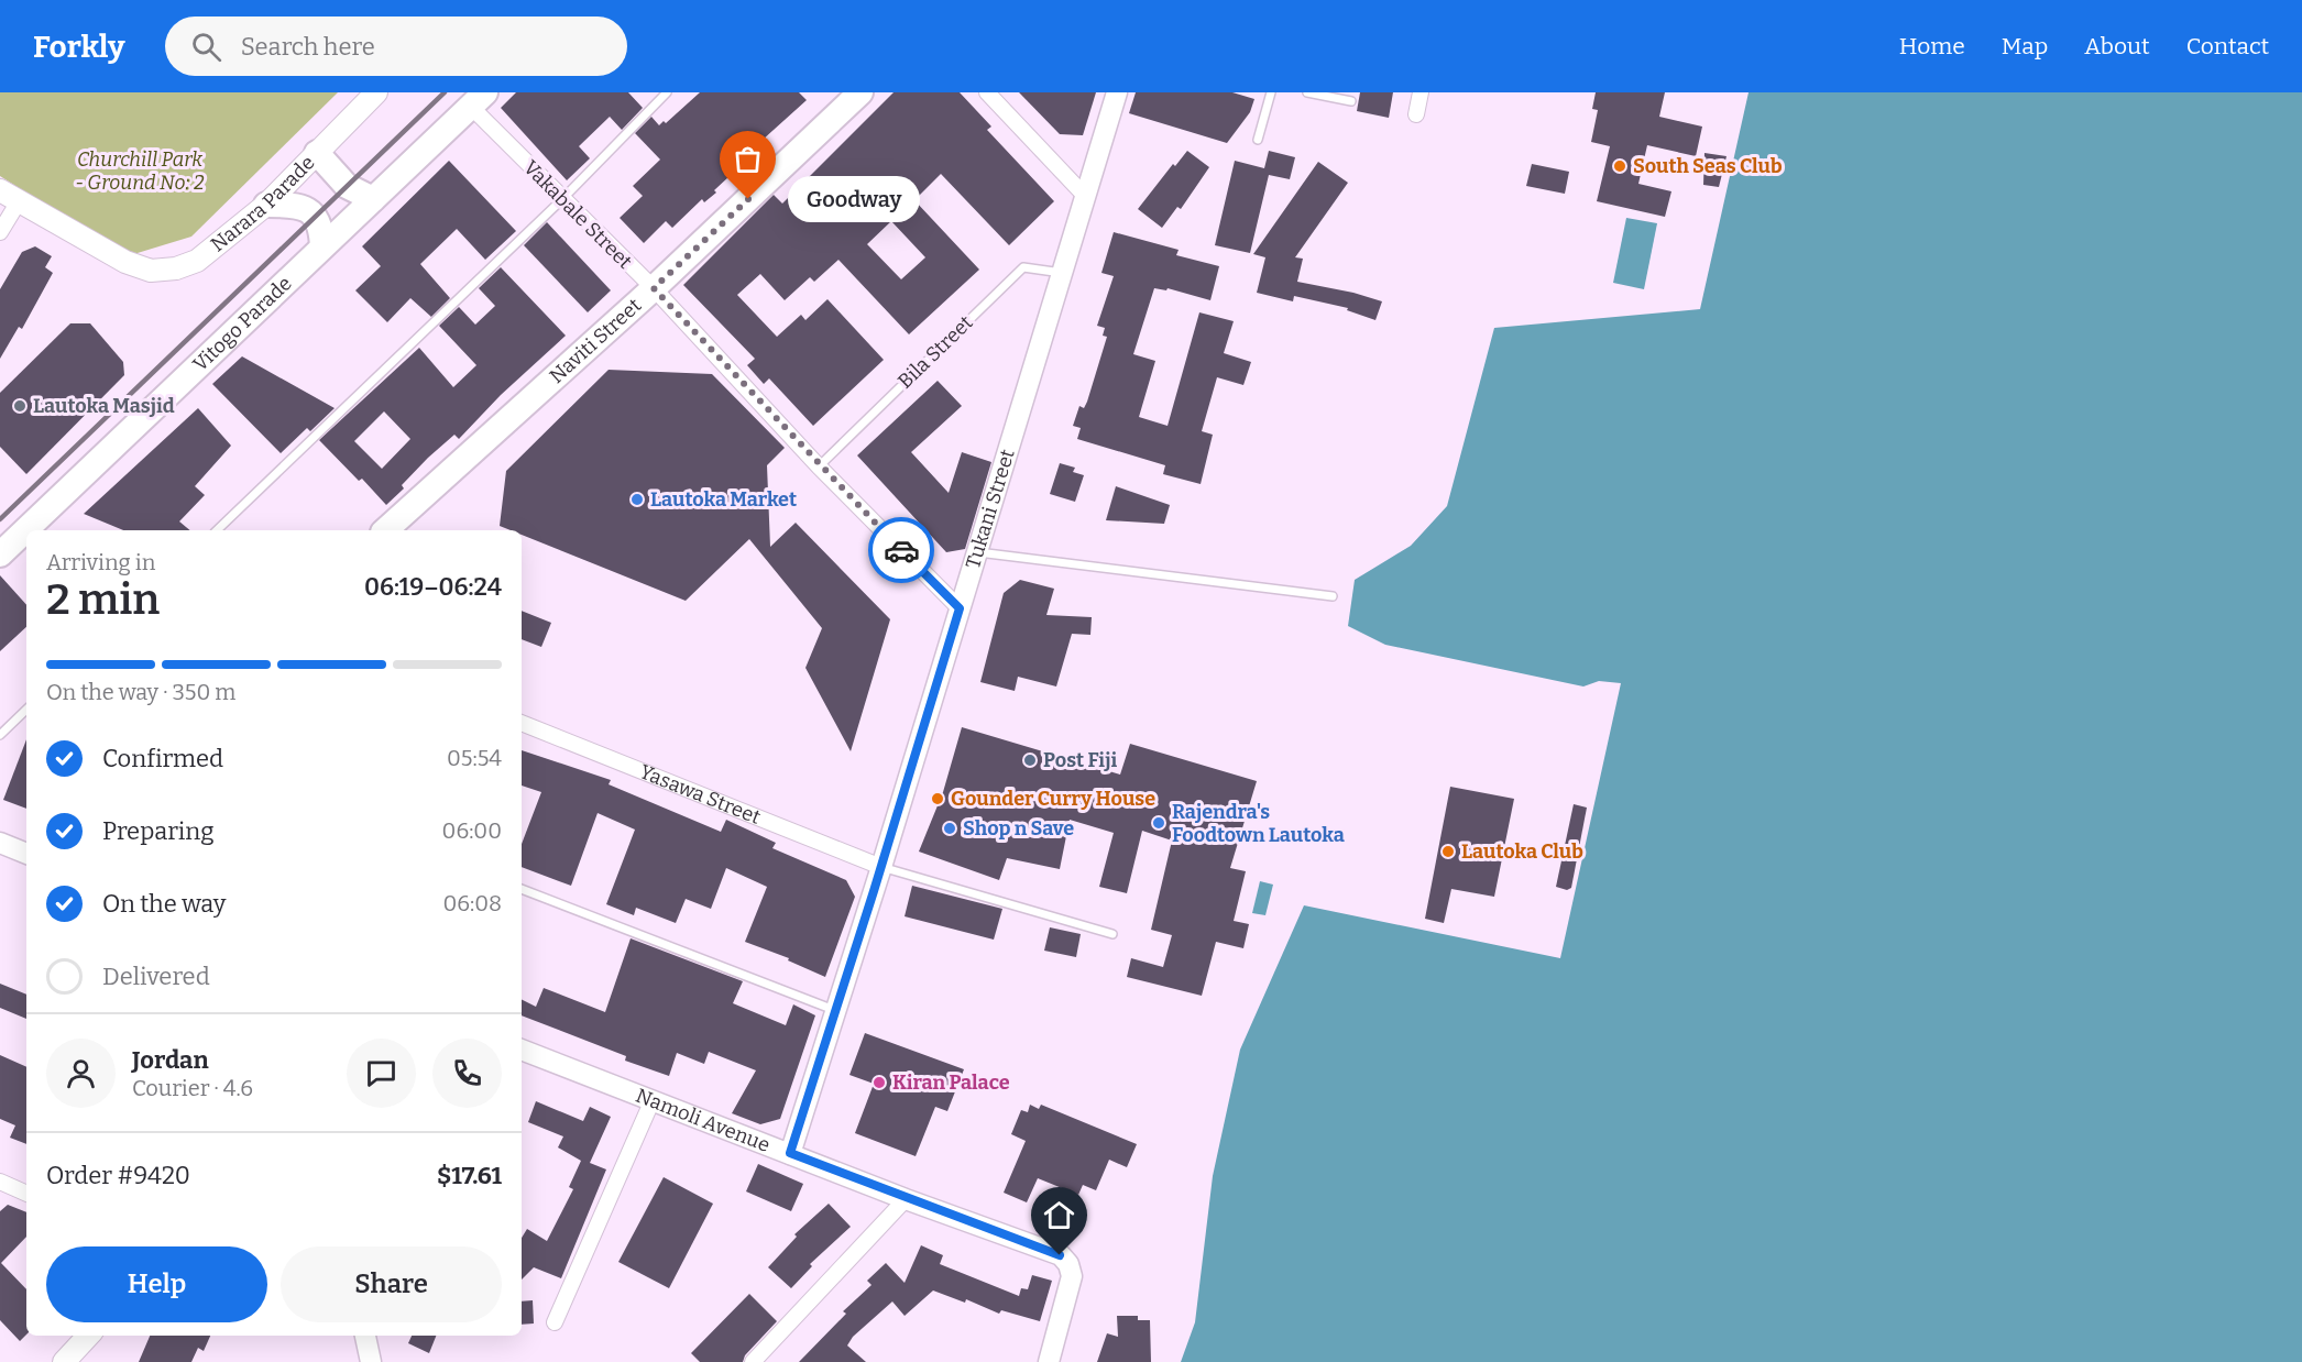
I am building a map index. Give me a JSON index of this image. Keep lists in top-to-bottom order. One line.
{"streets":{"main road":["Narara Parade","Vitogo Parade","Naviti Street"],"street":["Vakabale Street","Tukani Street","Yasawa Street","Namoli Avenue"],"lane":["Bila Street"]},"crossings":[["Vakabale Street","Vitogo Parade"],["Vakabale Street","Naviti Street"],["Vakabale Street","Bila Street"],["Vakabale Street","Tukani Street"],["Bila Street","Tukani Street"],["Tukani Street","Yasawa Street"],["Tukani Street","Namoli Avenue"]],"parks":["Churchill Park - Ground No: 2"],"places":["South Seas Club","Goodway","Lautoka Masjid","Lautoka Market","Post Fiji","Gounder Curry House","Rajendra's Foodtown Lautoka","Shop n Save","Lautoka Club","Kiran Palace"],"page":{"header":"Forkly","search":"Search here","nav":["Home","Map","About","Contact"],"bubble":"Goodway","heading":["2 min","Arriving in","06:19–06:24"],"panel":["Jordan","Courier · 4.6","Order #9420","$17.61"],"bar":"On the way · 350 m","list":[["Confirmed","05:54"],["Preparing","06:00"],["On the way","06:08"],"Delivered"],"buttons":["Help","Share"]}}
